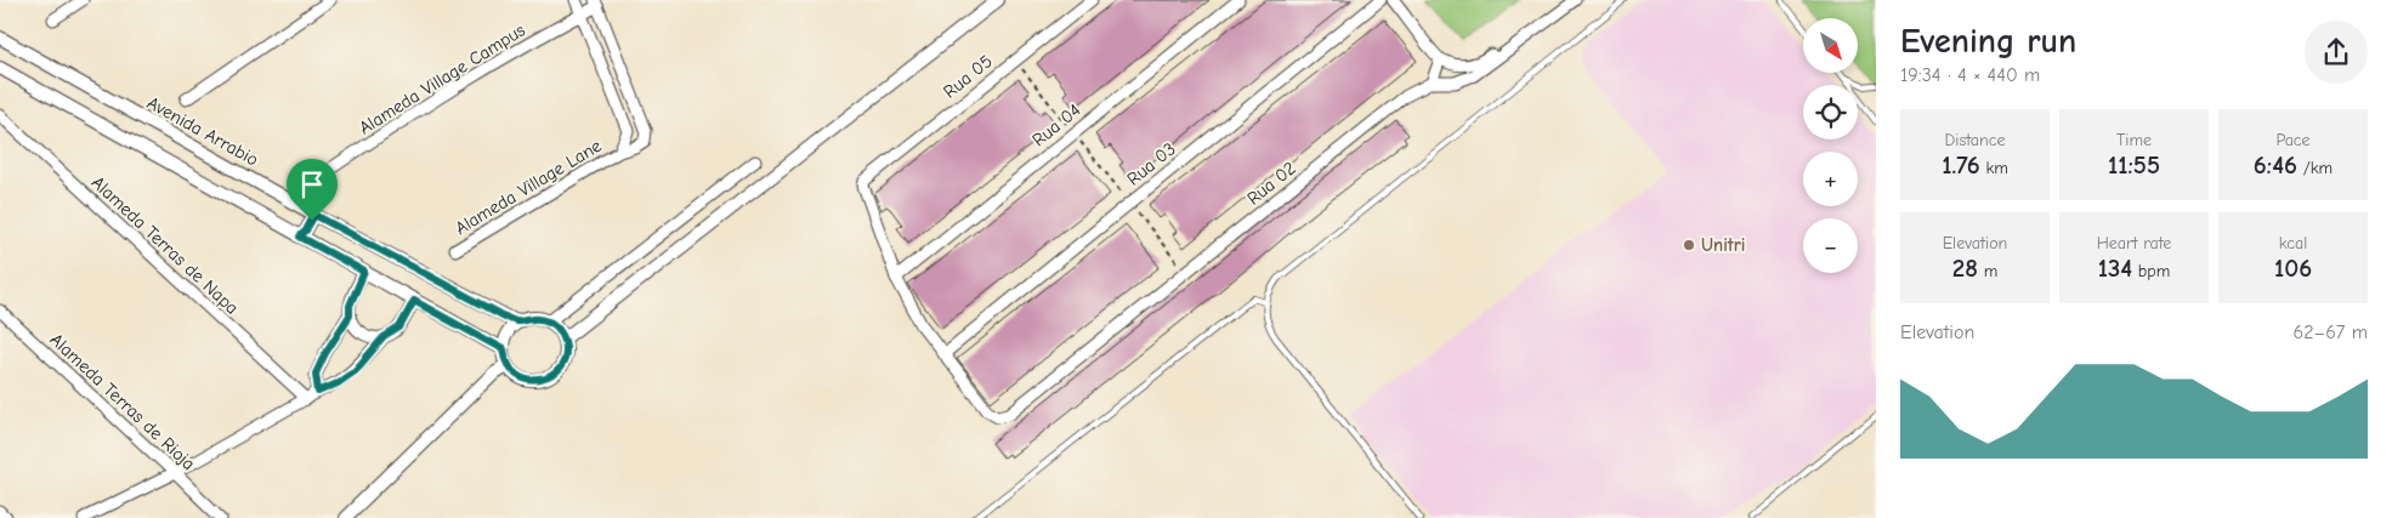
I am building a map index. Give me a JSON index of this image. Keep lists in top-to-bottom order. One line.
{"streets":{"street":["Rua 05","Alameda Village Campus","Rua 04","Avenida Arrabio","Rua 03","Rua 02","Alameda Village Lane","Alameda Terras de Napa","Alameda Terras de Rioja"]},"crossings":[["Rua 05","Rua 04"],["Alameda Village Campus","Alameda Village Lane"],["Rua 03","Rua 02"]],"places":["Unitri"],"north":"bottom right","page":{"heading":["Evening run","19:34 · 4 × 440 m"],"map_buttons":["+","−"],"stats":[["Distance","1.76 km"],["Time","11:55"],["Pace","6:46 /km"],["Elevation","28 m"],["Heart rate","134 bpm"],["kcal","106"]],"chart":["Elevation","62–67 m"]}}
